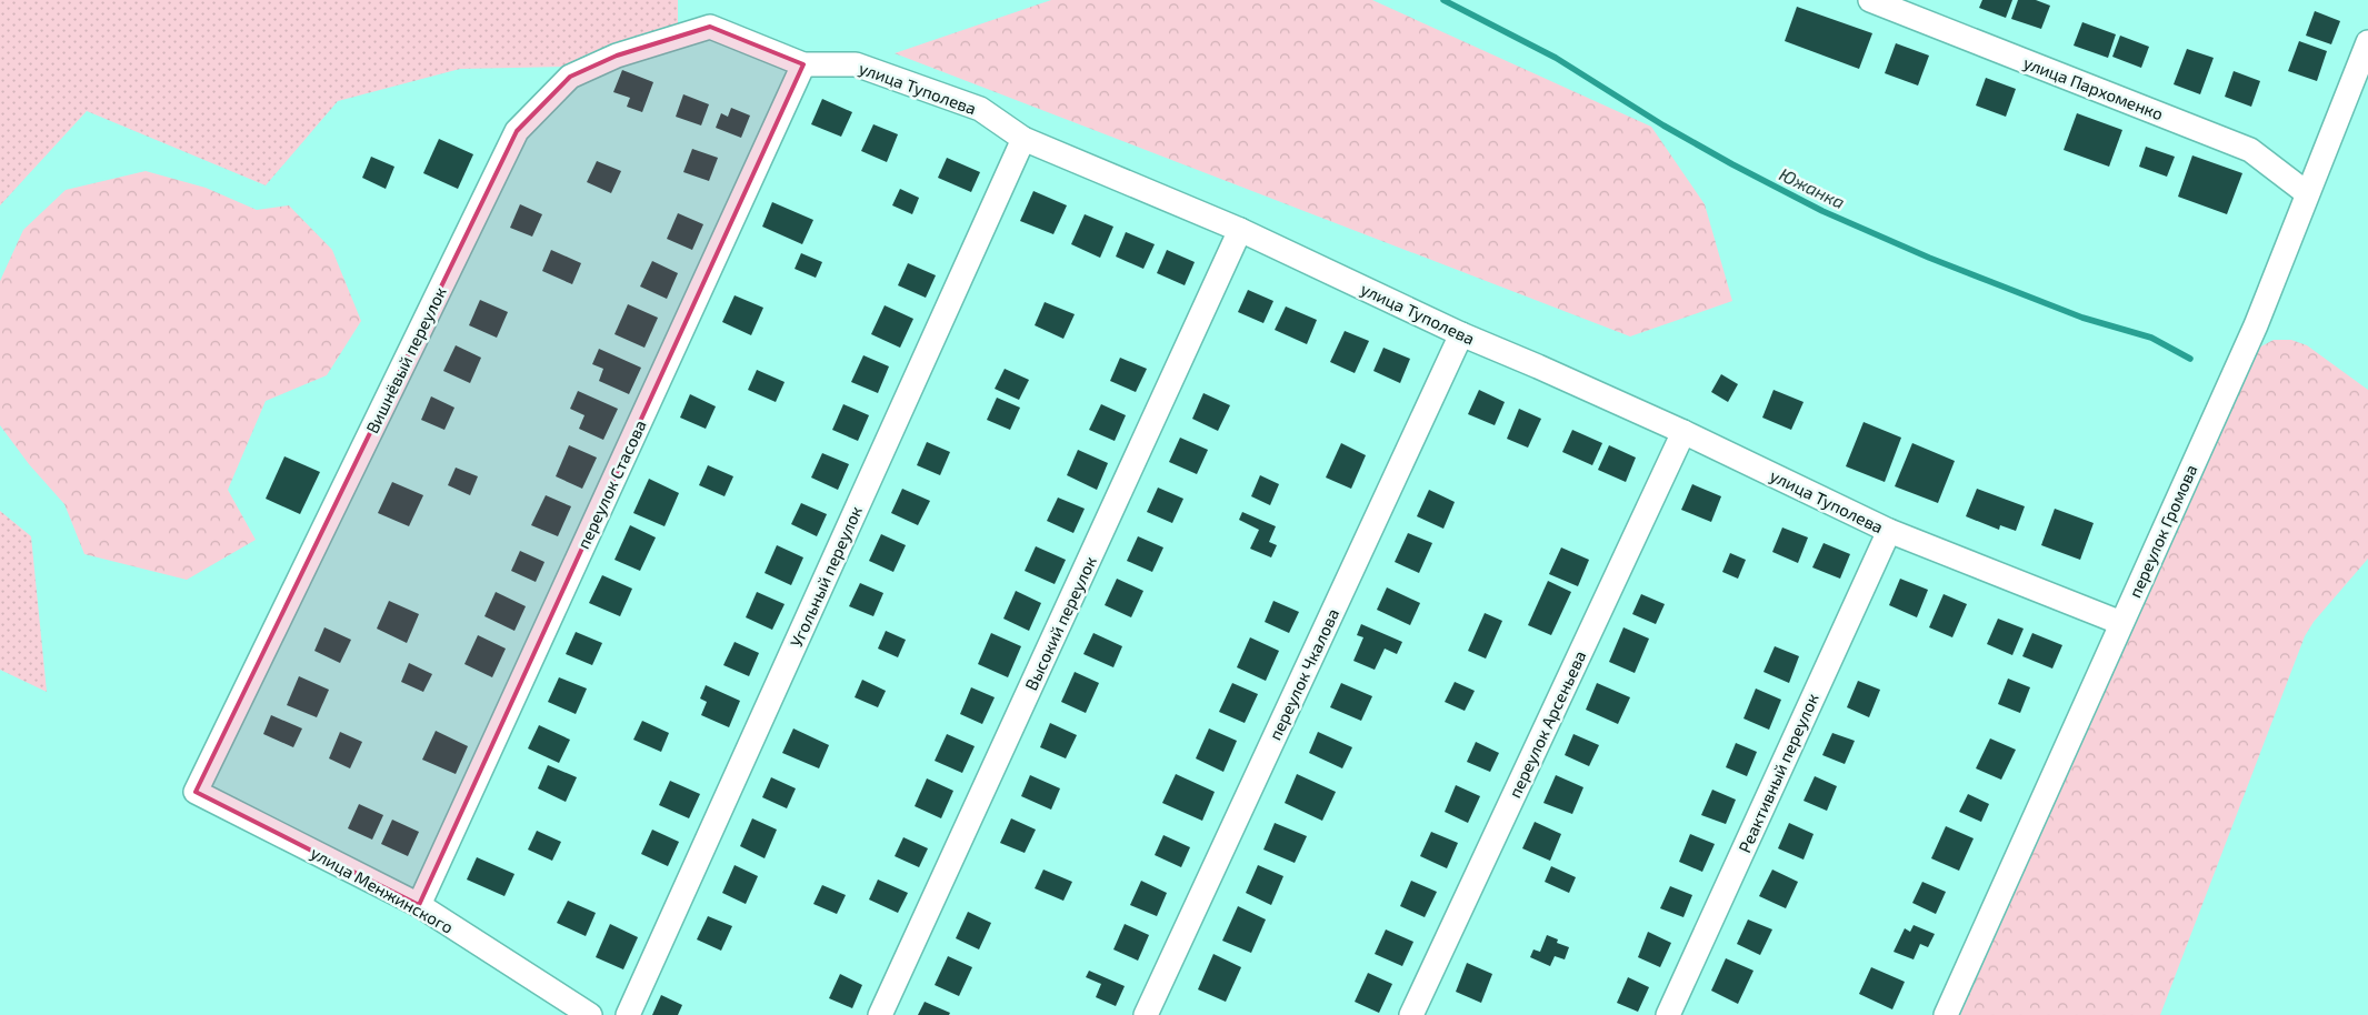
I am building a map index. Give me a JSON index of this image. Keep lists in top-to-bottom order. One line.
{"streets":{"street":["улица Туполева","улица Пархоменко","Вишнёвый переулок","переулок Стасова","переулок Громова","Угольный переулок","Высокий переулок","переулок Чкалова","переулок Арсеньева","Реактивный переулок","улица Менжинского"]},"crossings":[["улица Туполева","Вишнёвый переулок"],["улица Туполева","переулок Стасова"],["улица Туполева","переулок Громова"],["улица Туполева","Угольный переулок"],["улица Туполева","Высокий переулок"],["улица Туполева","переулок Чкалова"],["улица Туполева","переулок Арсеньева"],["улица Туполева","Реактивный переулок"],["улица Пархоменко","переулок Громова"],["Вишнёвый переулок","улица Менжинского"],["переулок Стасова","улица Менжинского"]],"water":["Южанка"]}
